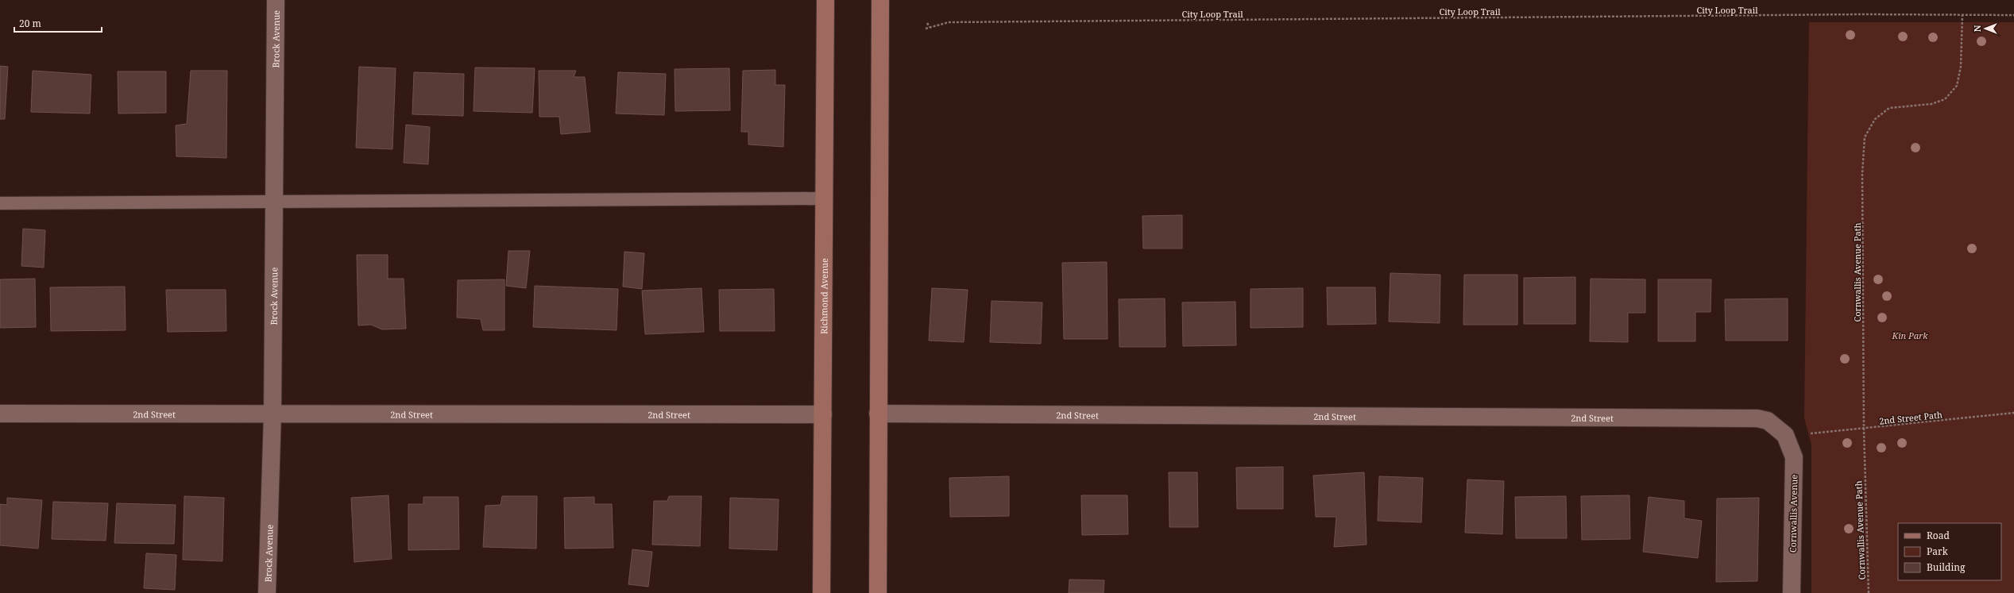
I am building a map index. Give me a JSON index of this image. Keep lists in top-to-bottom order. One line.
{"streets":{"main road":["Richmond Avenue"],"street":["Brock Avenue","2nd Street","Cornwallis Avenue"],"path":["City Loop Trail","Cornwallis Avenue Path","2nd Street Path"]},"crossings":[["City Loop Trail","Cornwallis Avenue Path"],["Brock Avenue","2nd Street"],["Cornwallis Avenue Path","2nd Street Path"],["Richmond Avenue","2nd Street"],["2nd Street","Cornwallis Avenue"]],"parks":["Kin Park"],"legend":["Road","Park","Building"],"scale_bar":"20 m","north":"left"}
